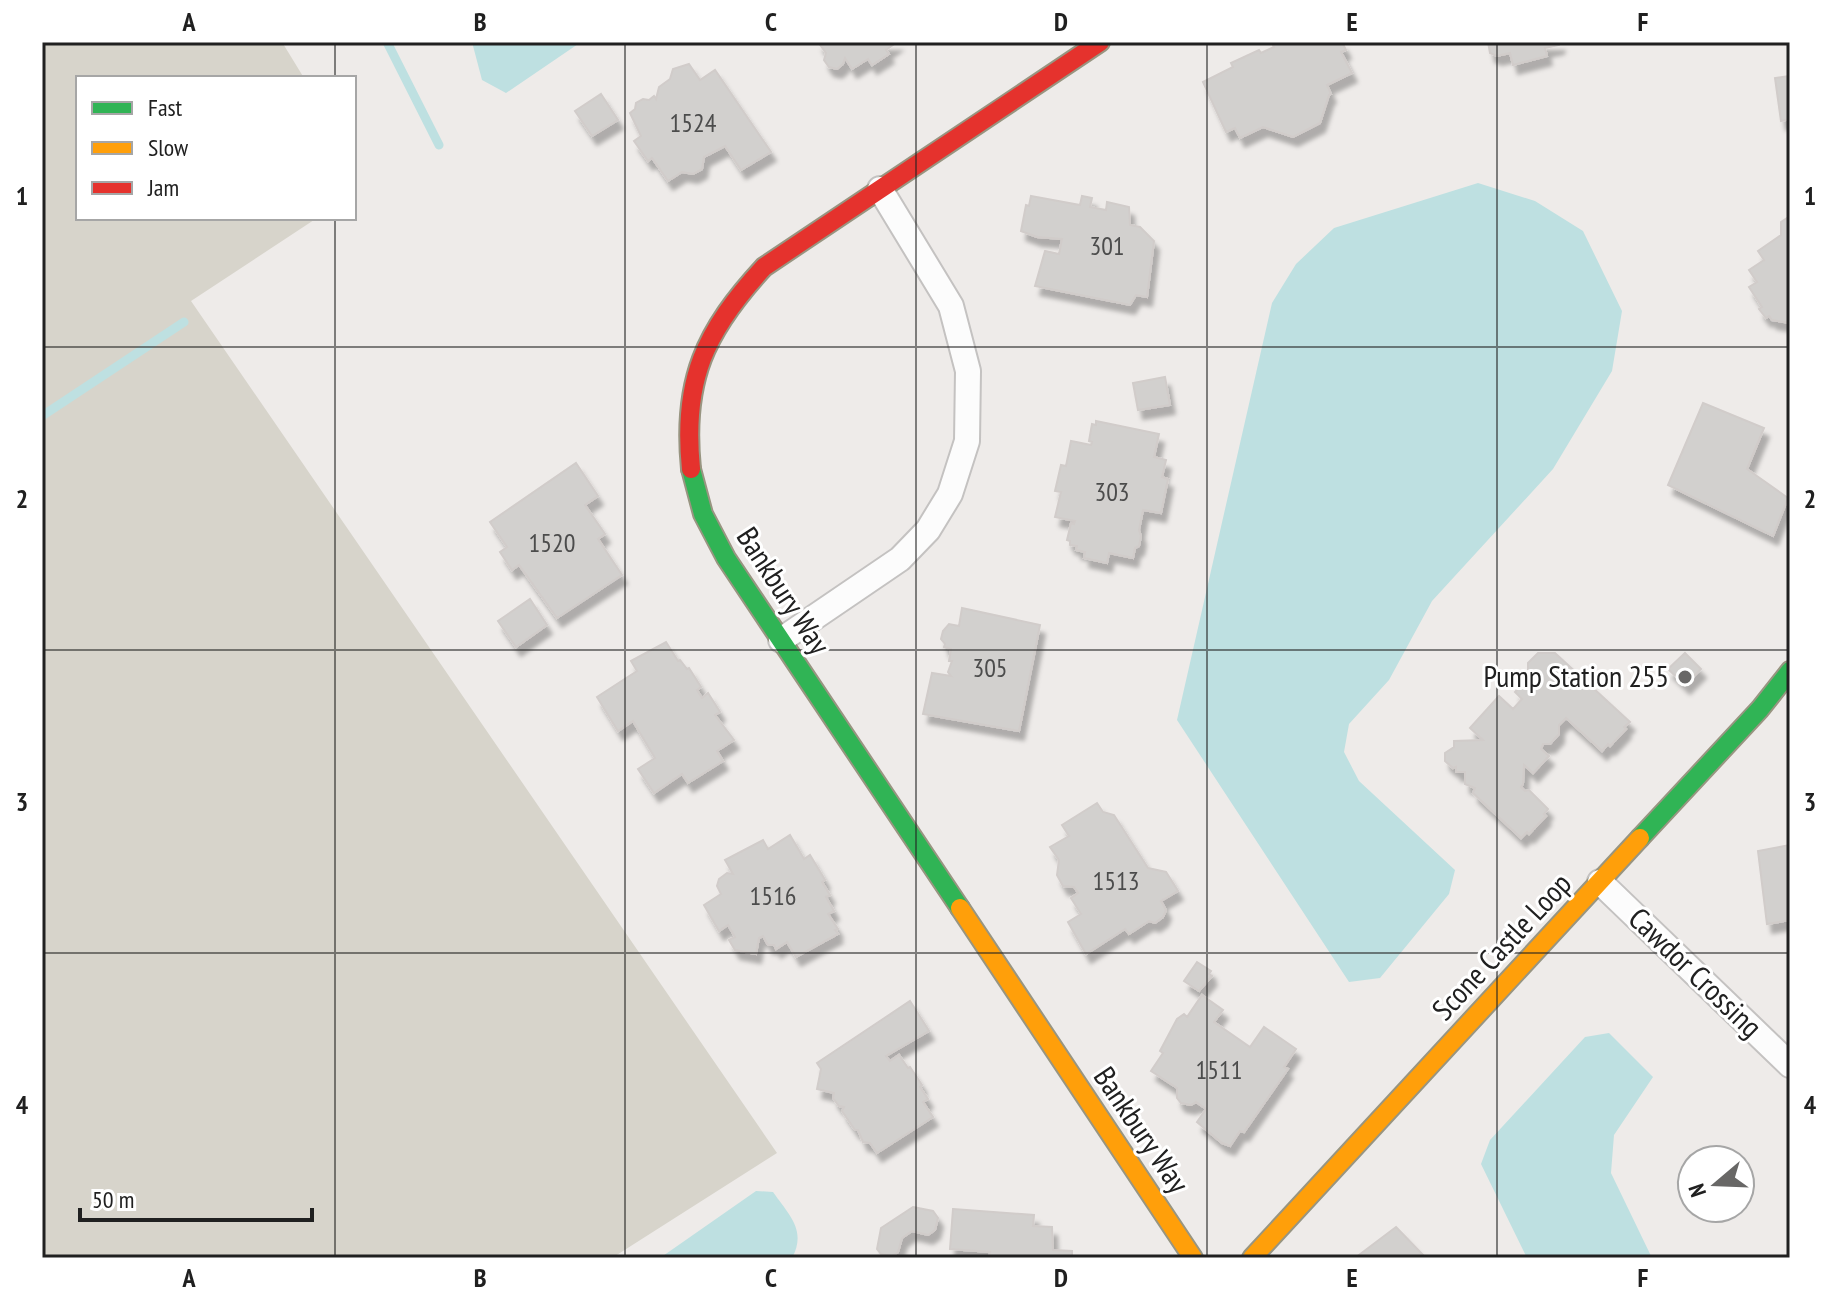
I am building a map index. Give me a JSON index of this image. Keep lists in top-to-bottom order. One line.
{"streets":{"street":["Bankbury Way","Scone Castle Loop","Cawdor Crossing"]},"crossings":[["Scone Castle Loop","Cawdor Crossing"]],"places":["Pump Station 255"],"house_numbers":["1524","301","303","1520","305","1513","1516","1511"],"legend":["Fast","Slow","Jam"],"scale_bar":"50 m","north":"left","grid":{"columns":["A","B","C","D","E","F"],"rows":["1","2","3","4"]}}
